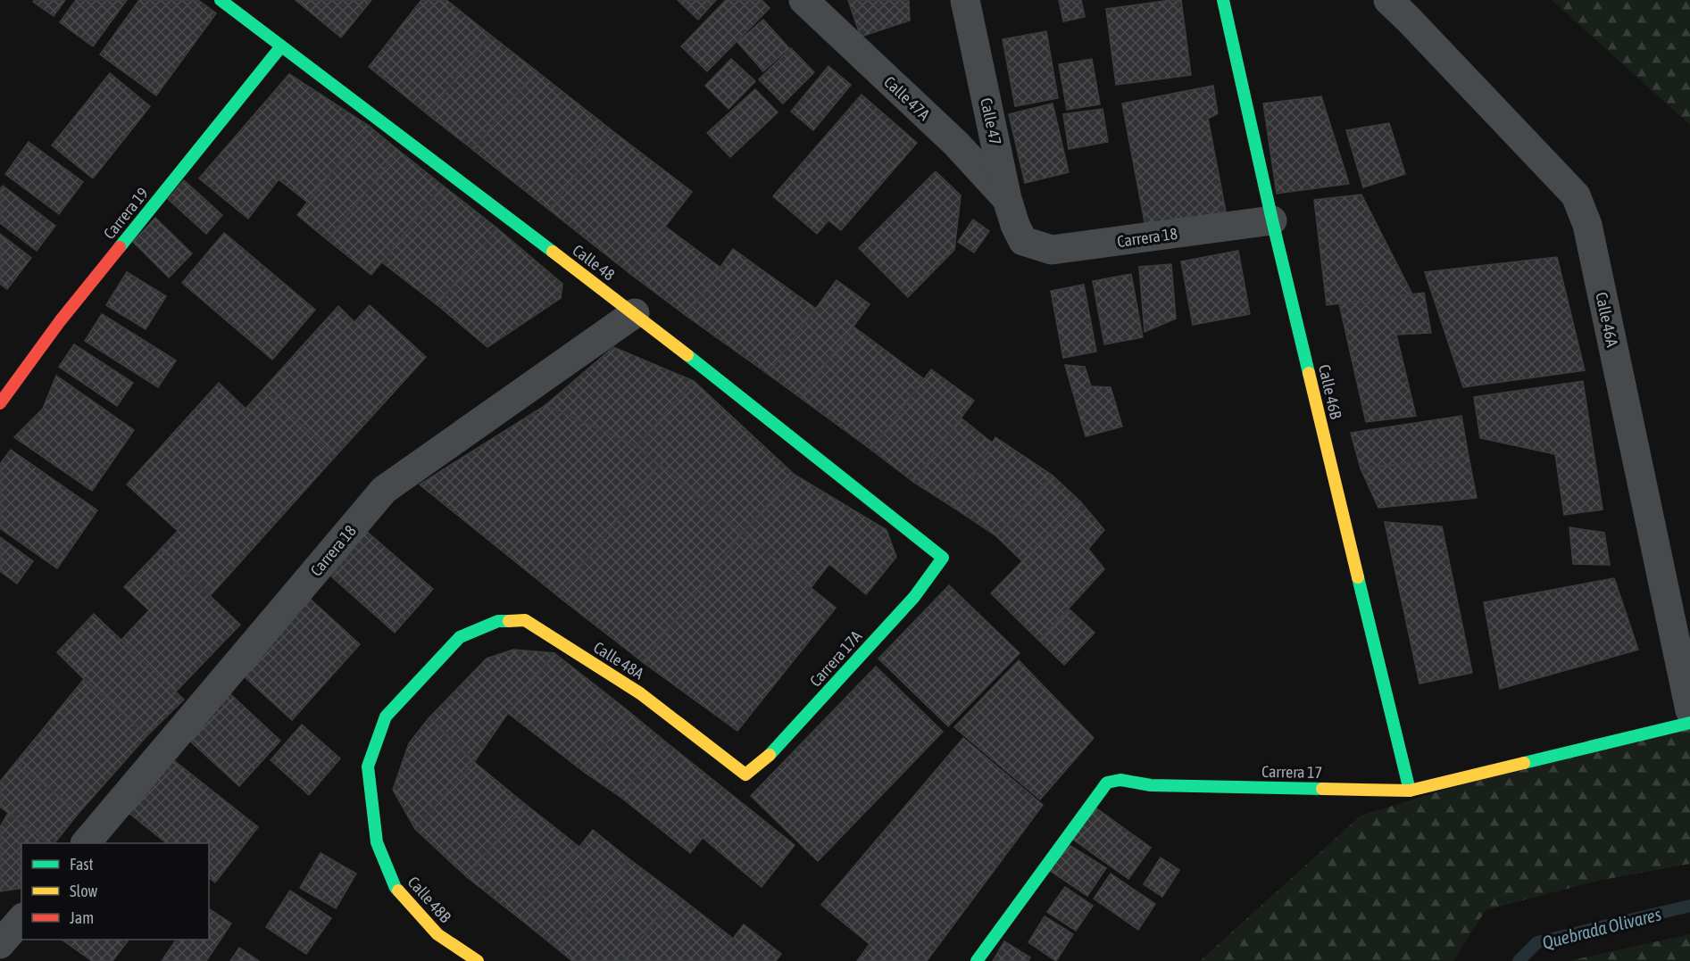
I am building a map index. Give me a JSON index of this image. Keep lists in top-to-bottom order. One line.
{"streets":{"street":["Calle 47A","Calle 47","Carrera 19","Carrera 18","Calle 48","Calle 46A","Calle 46B","Carrera 17A","Calle 48A","Carrera 17","Calle 48B"]},"crossings":[["Calle 47A","Calle 47"],["Calle 47","Carrera 18"],["Carrera 19","Calle 48"],["Carrera 18","Calle 48"],["Carrera 18","Calle 46B"],["Calle 48","Carrera 17A"],["Calle 46B","Carrera 17"],["Carrera 17A","Calle 48A"],["Calle 48A","Calle 48B"]],"water":["Quebrada Olivares"],"legend":["Fast","Slow","Jam"]}
